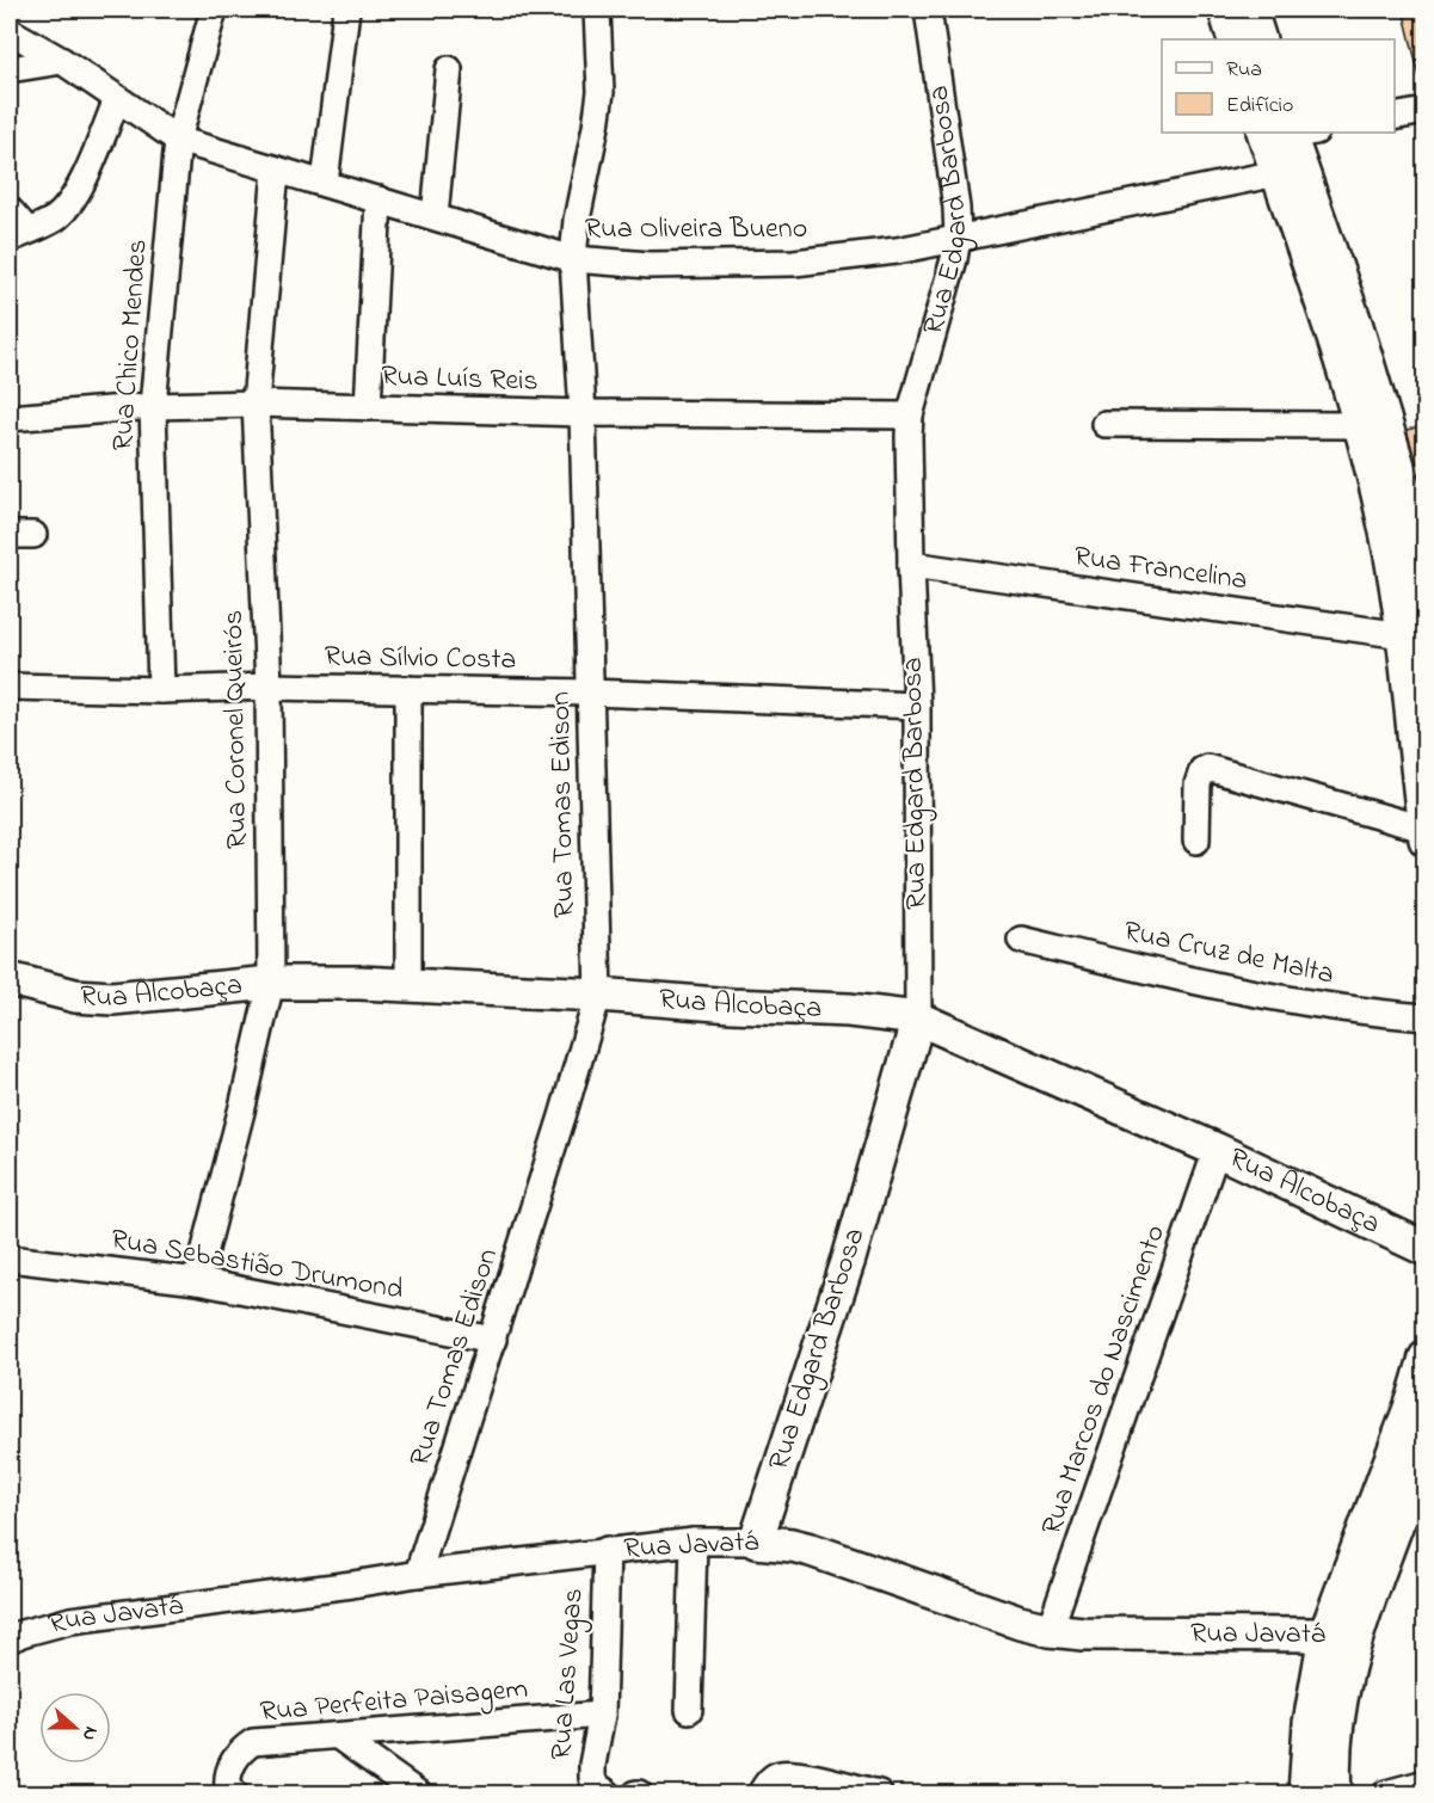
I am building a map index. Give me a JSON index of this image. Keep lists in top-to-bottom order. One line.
{"streets":{"main road":["Rua Edgard Barbosa","Rua Alcobaça","Rua Javatá"],"street":["Rua Oliveira Bueno","Rua Chico Mendes","Rua Luís Reis","Rua Francelina","Rua Sílvio Costa","Rua Coronel Queirós","Rua Tomas Edison","Rua Cruz de Malta","Rua Sebastião Drumond","Rua Marcos do Nascimento","Rua Las Vegas","Rua Perfeita Paisagem"]},"crossings":[["Rua Edgard Barbosa","Rua Oliveira Bueno"],["Rua Edgard Barbosa","Rua Luís Reis"],["Rua Edgard Barbosa","Rua Francelina"],["Rua Edgard Barbosa","Rua Sílvio Costa"],["Rua Edgard Barbosa","Rua Alcobaça"],["Rua Edgard Barbosa","Rua Javatá"],["Rua Oliveira Bueno","Rua Chico Mendes"],["Rua Oliveira Bueno","Rua Coronel Queirós"],["Rua Oliveira Bueno","Rua Tomas Edison"],["Rua Chico Mendes","Rua Luís Reis"],["Rua Chico Mendes","Rua Sílvio Costa"],["Rua Luís Reis","Rua Coronel Queirós"],["Rua Luís Reis","Rua Tomas Edison"],["Rua Sílvio Costa","Rua Coronel Queirós"],["Rua Sílvio Costa","Rua Tomas Edison"],["Rua Coronel Queirós","Rua Alcobaça"],["Rua Coronel Queirós","Rua Sebastião Drumond"],["Rua Tomas Edison","Rua Alcobaça"],["Rua Tomas Edison","Rua Sebastião Drumond"],["Rua Tomas Edison","Rua Javatá"],["Rua Alcobaça","Rua Marcos do Nascimento"],["Rua Marcos do Nascimento","Rua Javatá"],["Rua Javatá","Rua Las Vegas"],["Rua Las Vegas","Rua Perfeita Paisagem"]],"legend":["Rua","Edifício"],"north":"right"}
